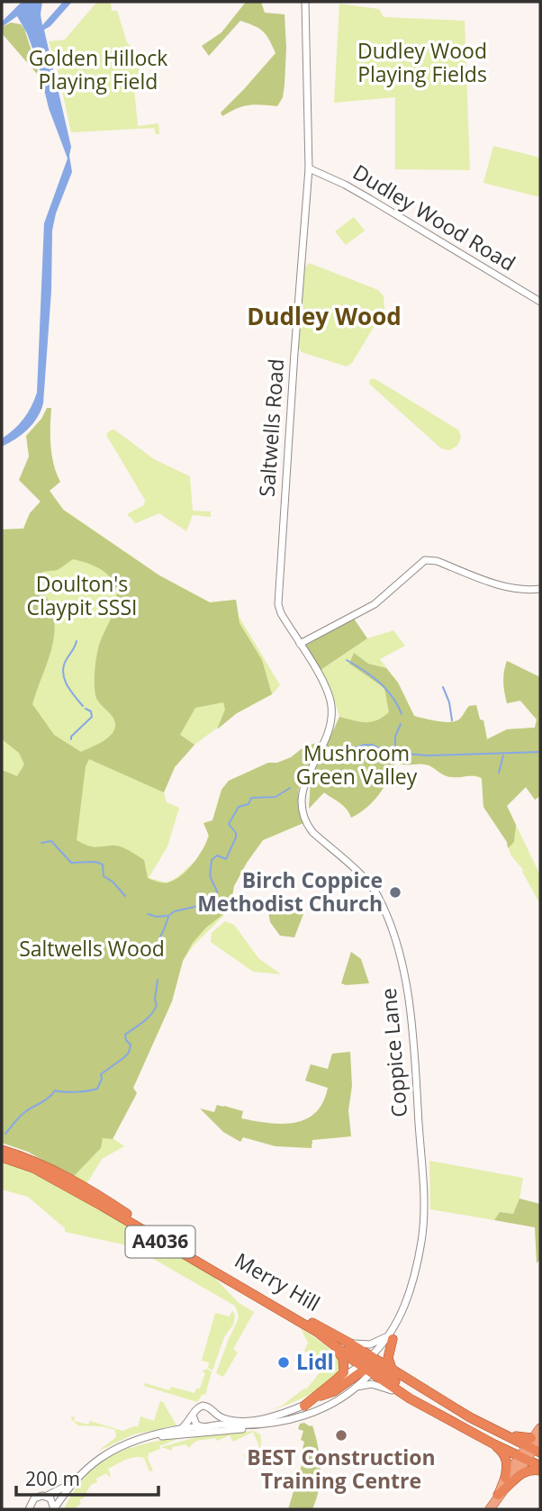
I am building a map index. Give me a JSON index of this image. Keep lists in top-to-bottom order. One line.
{"streets":{"highway":["A4036","Merry Hill"],"street":["Dudley Wood Road","Saltwells Road","Coppice Lane"]},"crossings":[["Dudley Wood Road","Saltwells Road"],["Saltwells Road","Coppice Lane"],["Coppice Lane","Merry Hill"],["A4036","Merry Hill"]],"districts":["Dudley Wood"],"parks":["Dudley Wood Playing Fields","Golden Hillock Playing Field","Doulton's Claypit SSSI","Mushroom Green Valley","Saltwells Wood"],"places":["Birch Coppice Methodist Church","Lidl","BEST Construction Training Centre"],"scale_bar":"200 m"}
